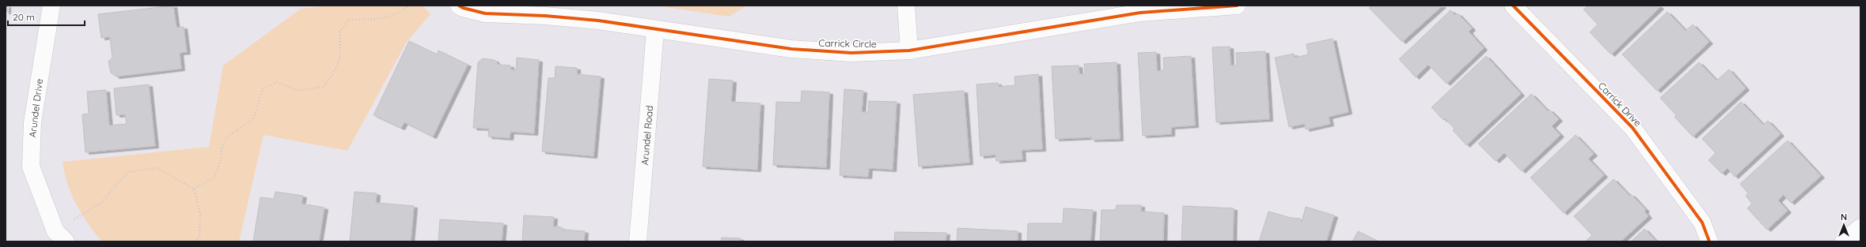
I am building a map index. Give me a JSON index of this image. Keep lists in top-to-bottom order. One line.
{"streets":{"street":["Carrick Circle","Carrick Drive","Arundel Drive","Arundel Road"]},"crossings":[["Carrick Circle","Arundel Road"]],"scale_bar":"20 m","north":"top"}
